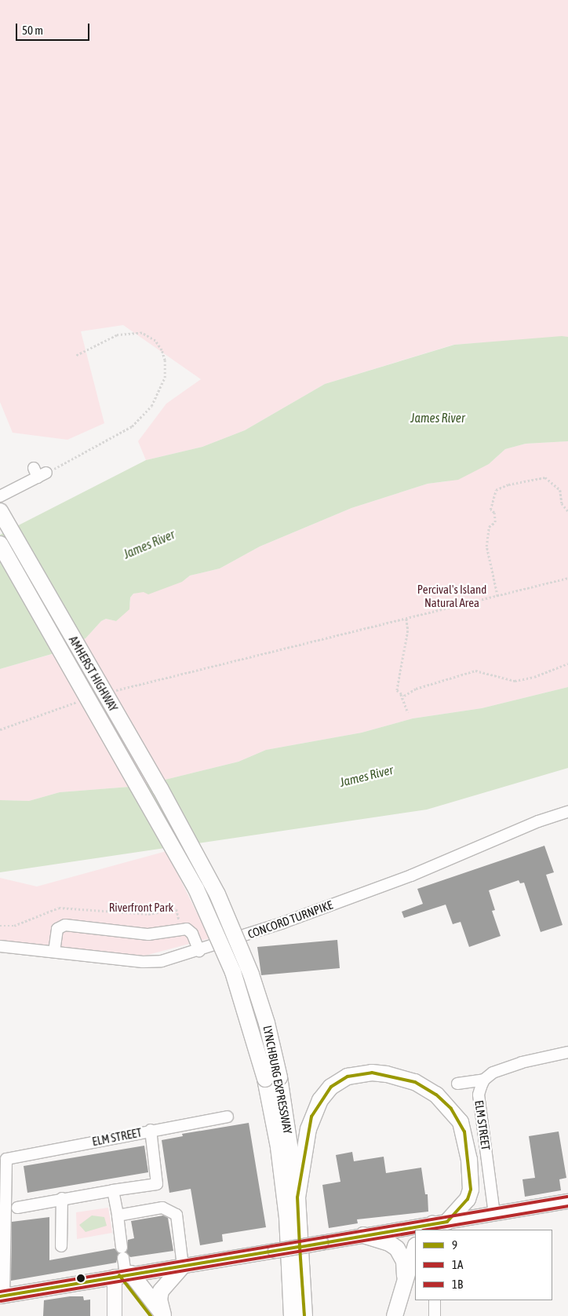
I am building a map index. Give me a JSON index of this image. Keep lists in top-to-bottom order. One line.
{"streets":{"highway":["AMHERST HIGHWAY","LYNCHBURG EXPRESSWAY"],"street":["CONCORD TURNPIKE","ELM STREET"]},"crossings":[["AMHERST HIGHWAY","LYNCHBURG EXPRESSWAY"]],"water":["James River"],"parks":["Percival's Island Natural Area","Riverfront Park"],"lines":["transit line 9","transit line 1B","transit line 1A"],"legend":["9","1A","1B"],"scale_bar":"50 m"}
